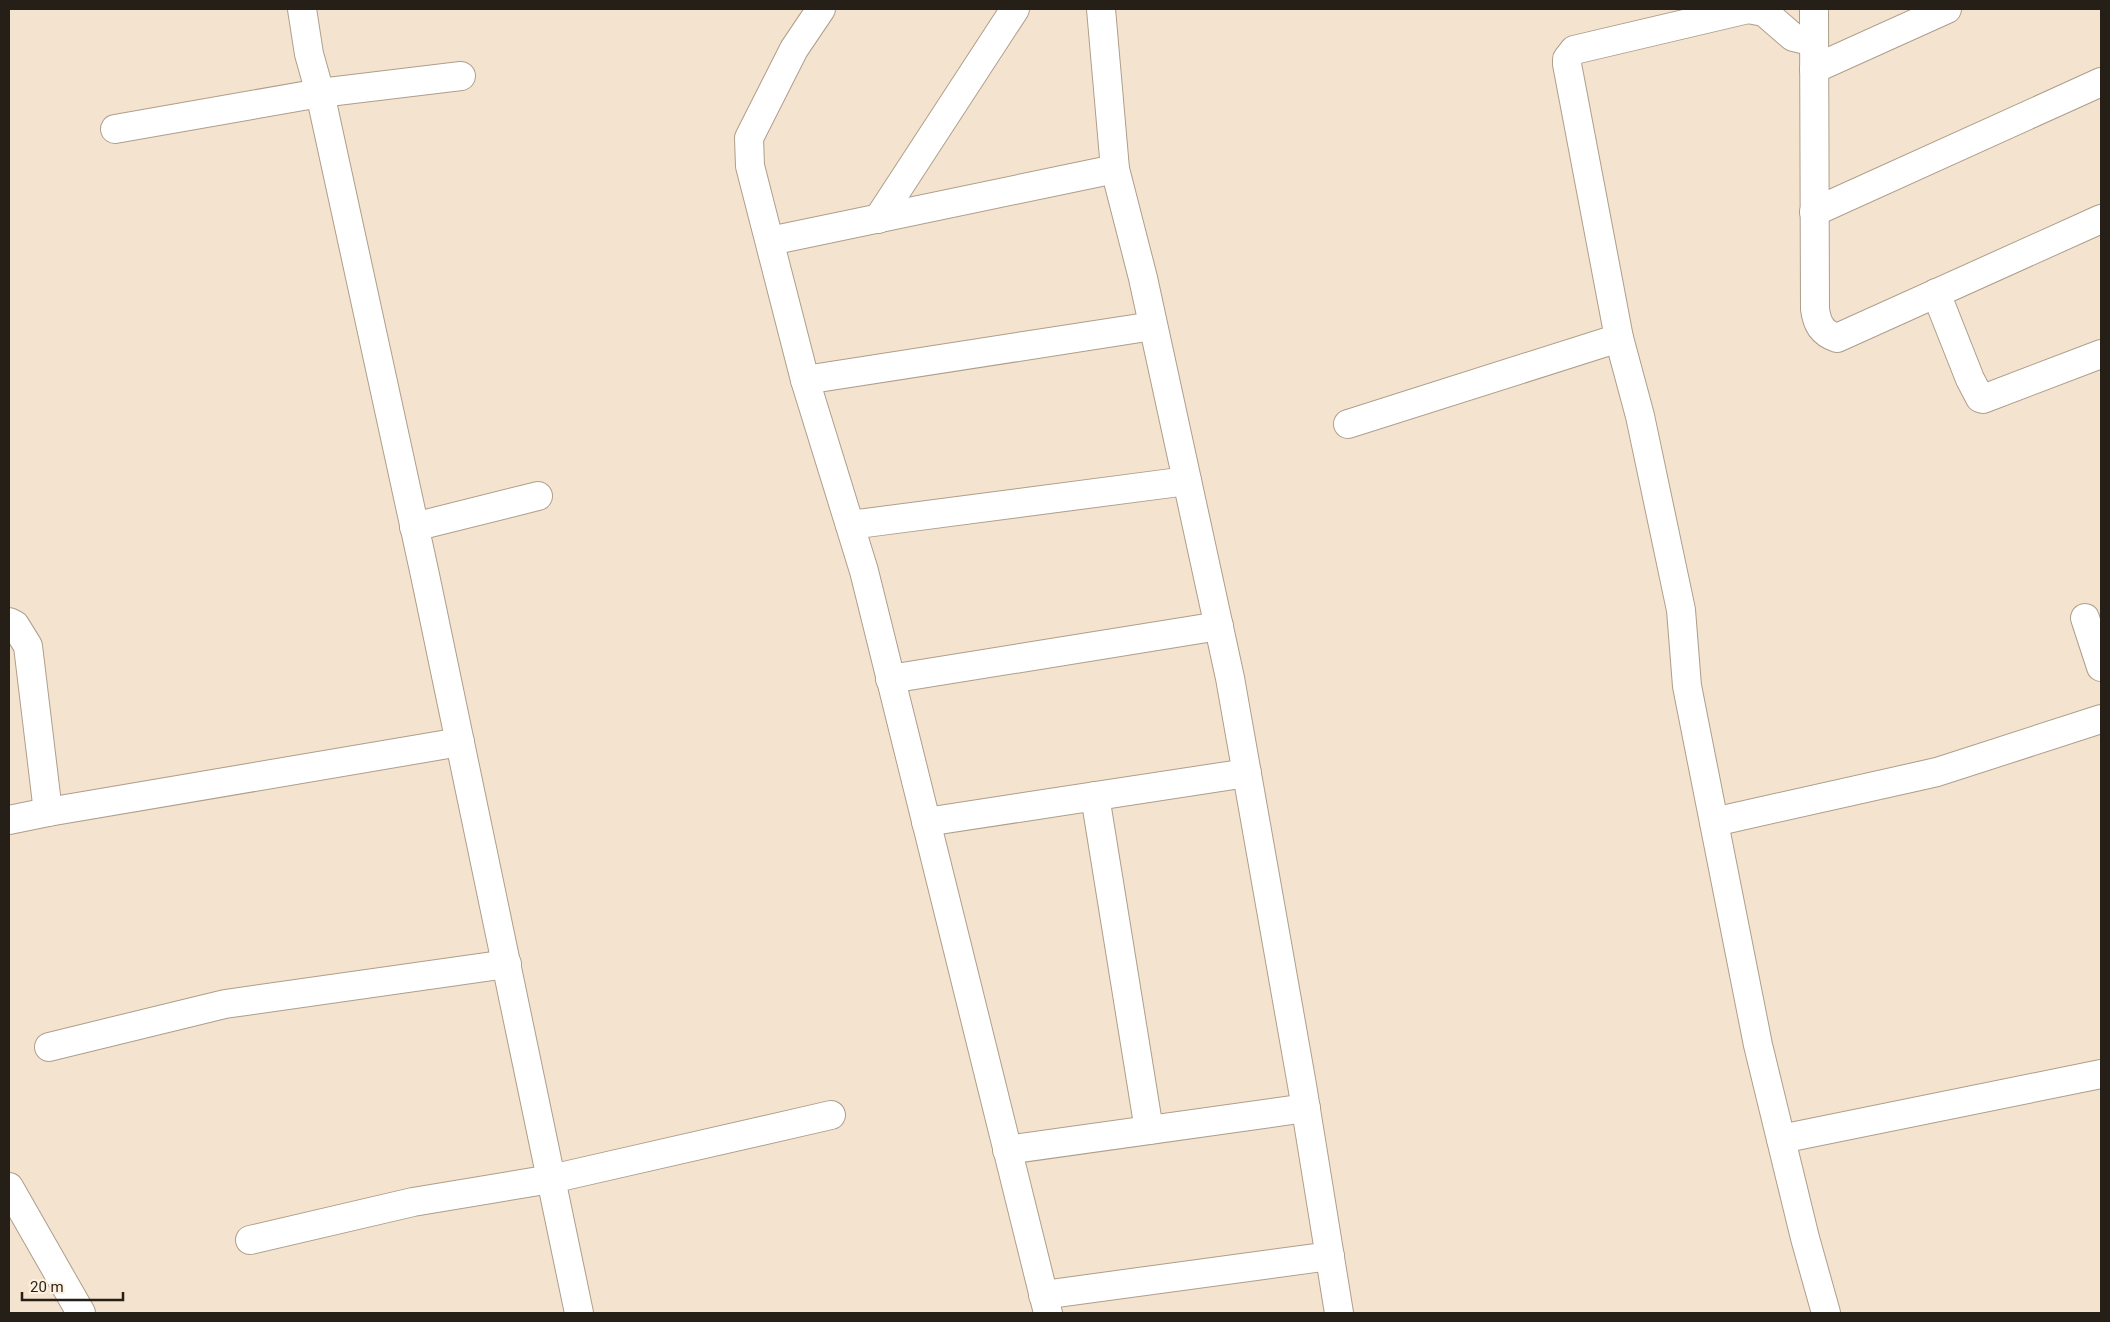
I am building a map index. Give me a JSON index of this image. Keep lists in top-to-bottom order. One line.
{"scale_bar":"20 m"}
